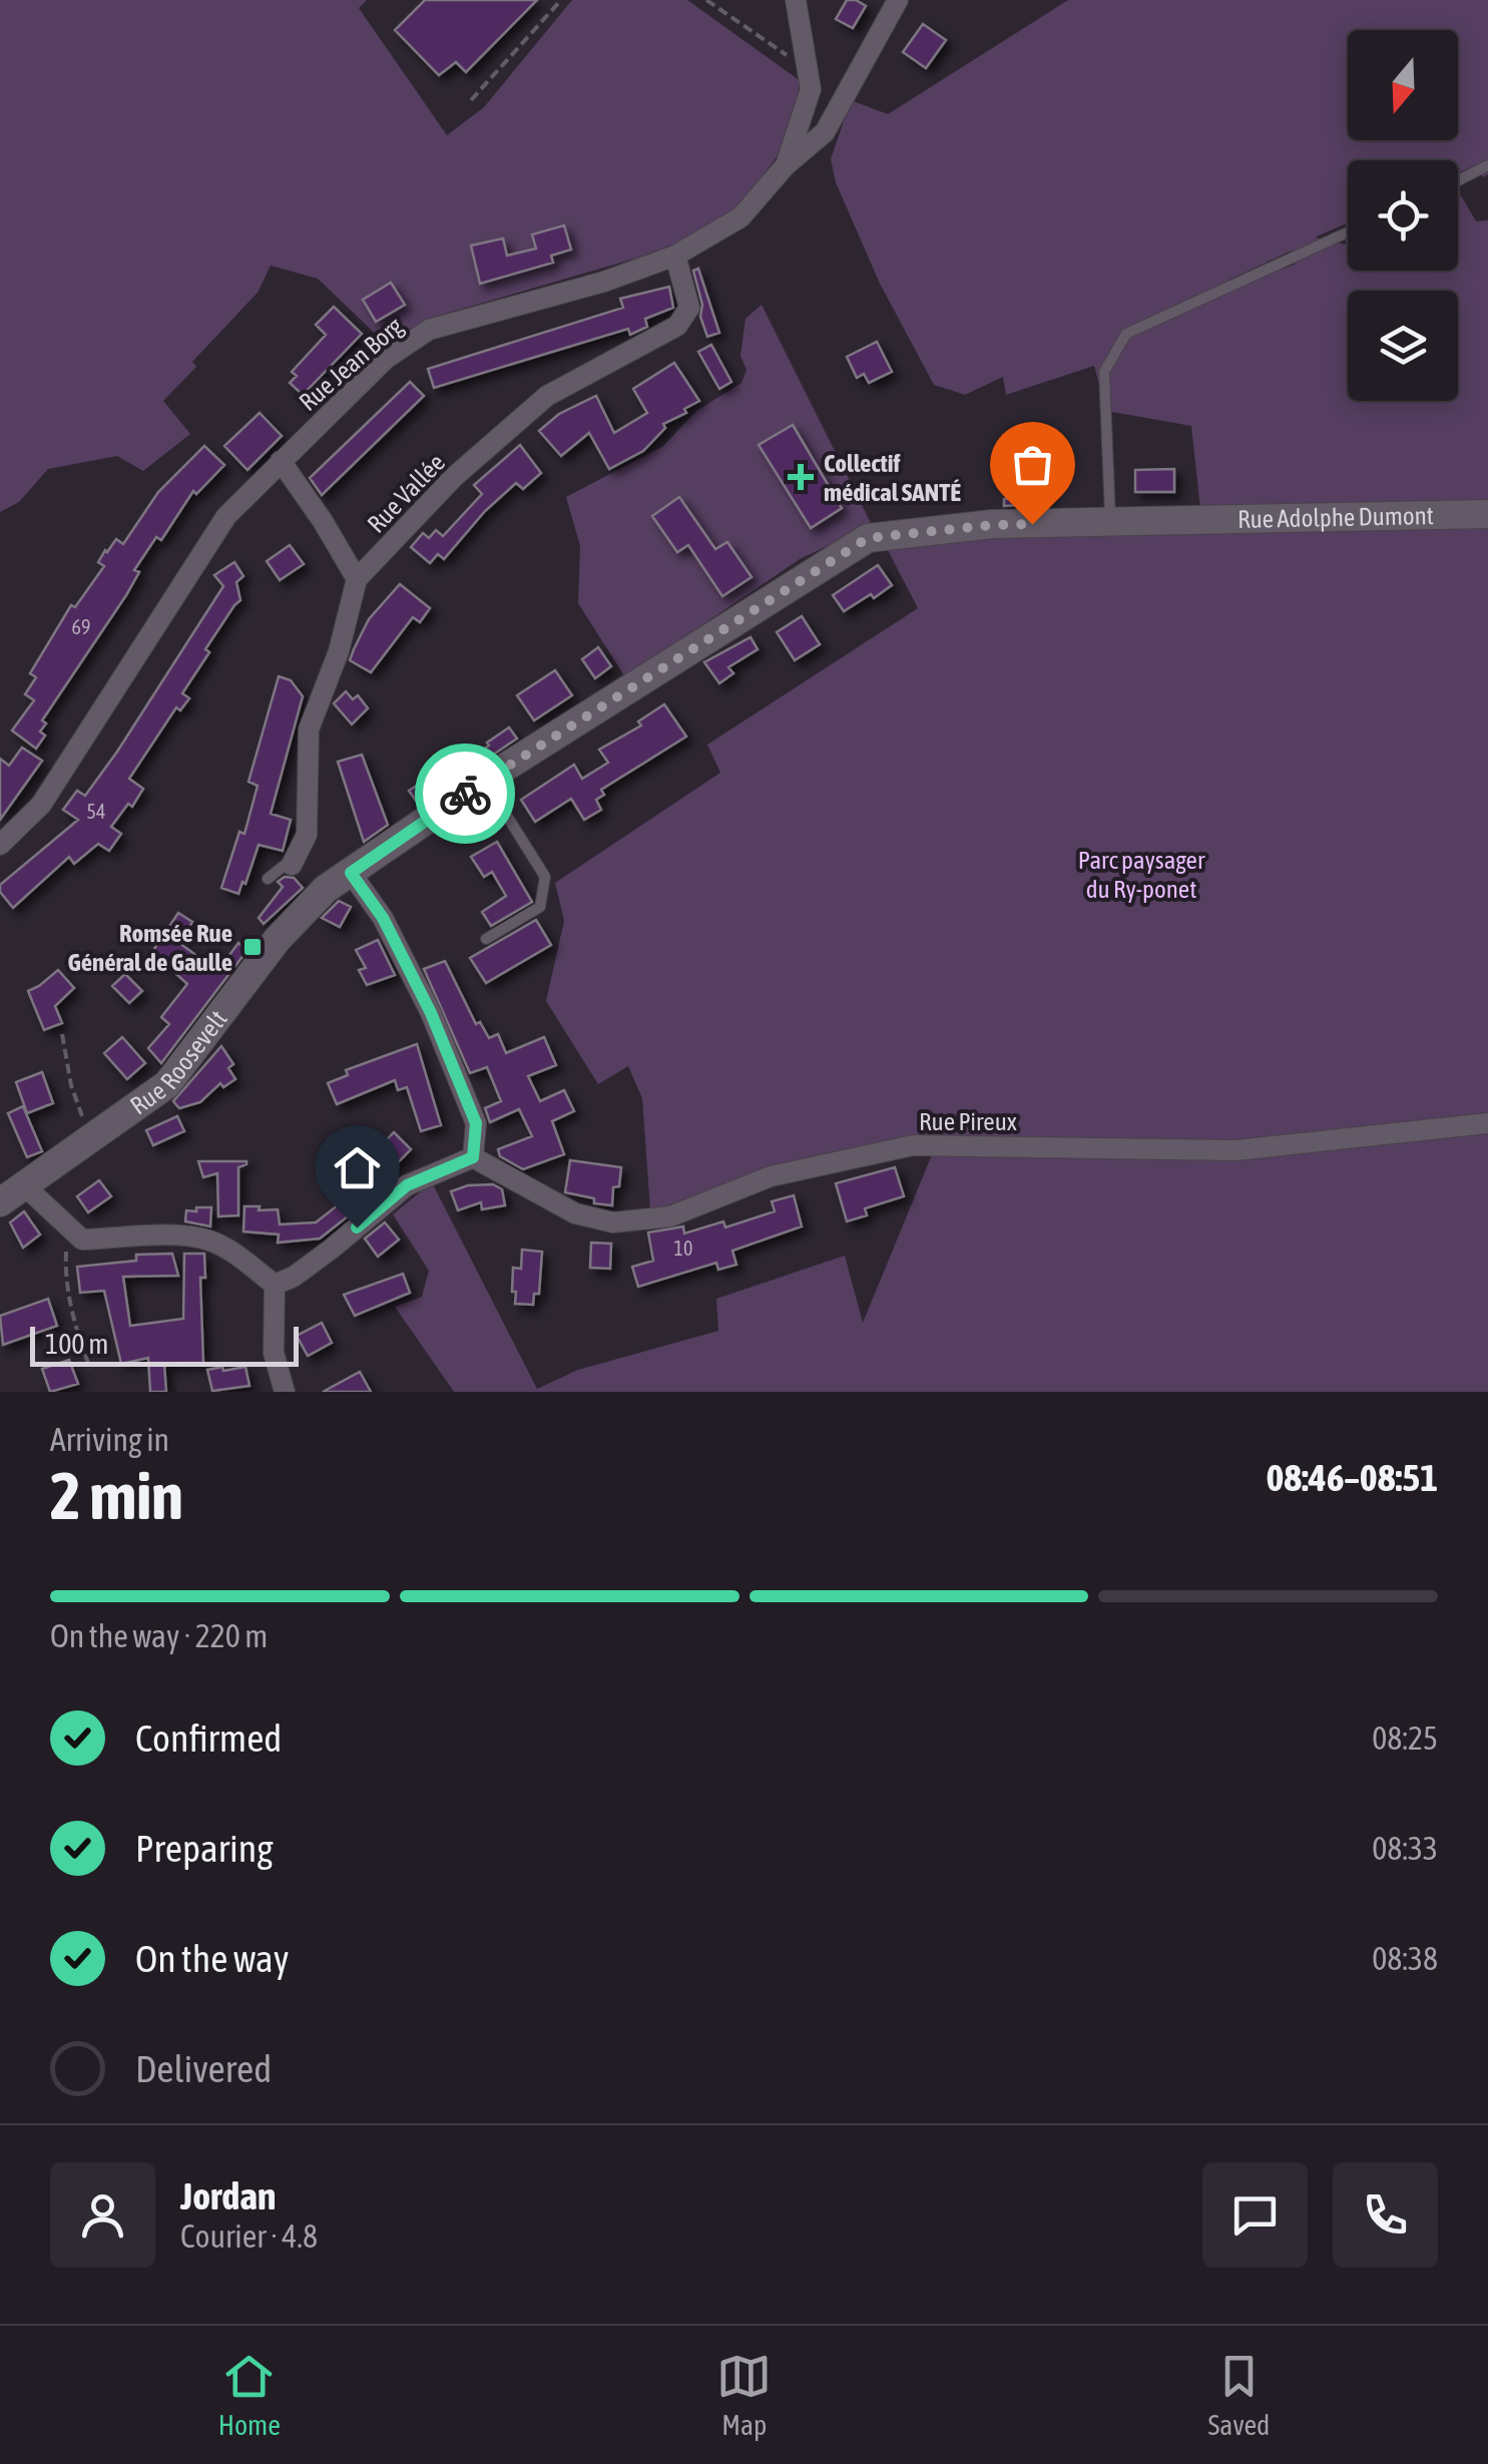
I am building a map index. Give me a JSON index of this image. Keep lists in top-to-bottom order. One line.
{"streets":{"main road":["Rue Adolphe Dumont","Rue Roosevelt"],"street":["Rue Jean Borg","Rue Vallée","Rue Pireux"]},"crossings":[["Rue Jean Borg","Rue Vallée"],["Rue Adolphe Dumont","Rue Roosevelt"]],"parks":["Parc paysager du Ry-ponet"],"places":{"health":["Collectif médical SANTÉ"],"transit":["Romsée Rue Général de Gaulle"]},"house_numbers":["69","54","10"],"scale_bar":"100 m","north":"bottom","page":{"scale":"100 m","heading":["2 min","Arriving in","08:46–08:51"],"panel":["Jordan","Courier · 4.8"],"bar":"On the way · 220 m","list":[["Confirmed","08:25"],["Preparing","08:33"],["On the way","08:38"],"Delivered"],"tabs":["Home","Map","Saved"]}}
